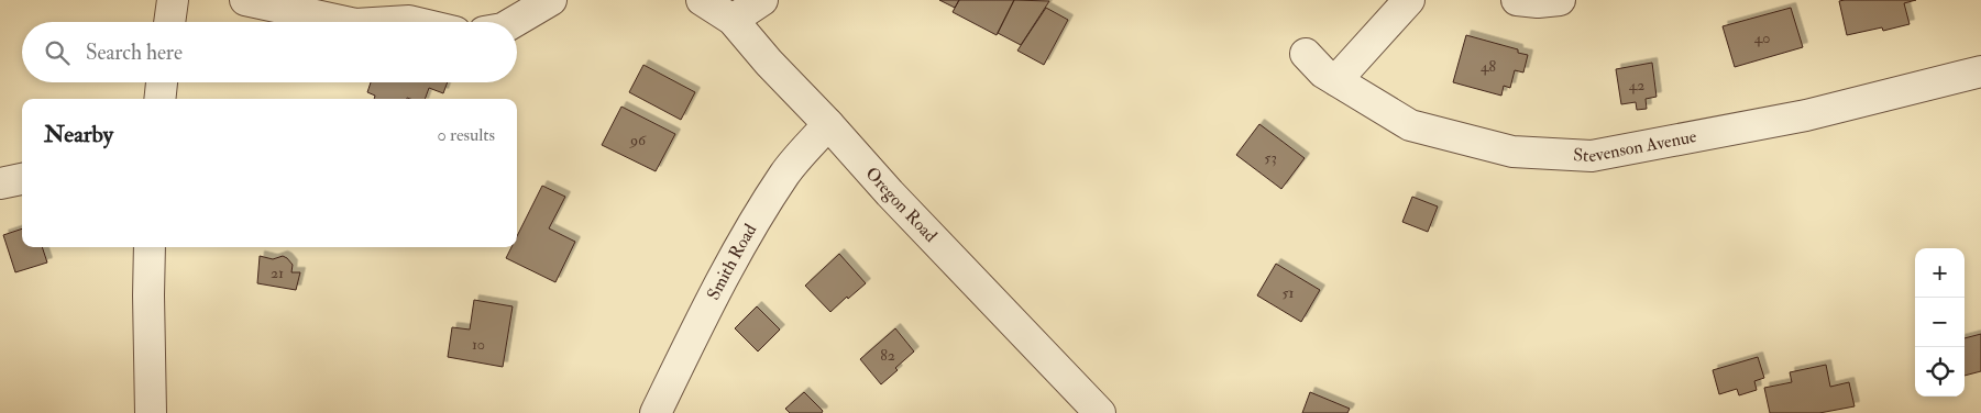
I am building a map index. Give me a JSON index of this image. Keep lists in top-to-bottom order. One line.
{"streets":{"street":["Stevenson Avenue","Oregon Road","Smith Road"]},"crossings":[["Oregon Road","Smith Road"]],"house_numbers":["40","48","42","96","53","21","51","10","82"],"page":{"search":"Search here","heading":["Nearby","0 results"],"map_buttons":["+","−"]}}
